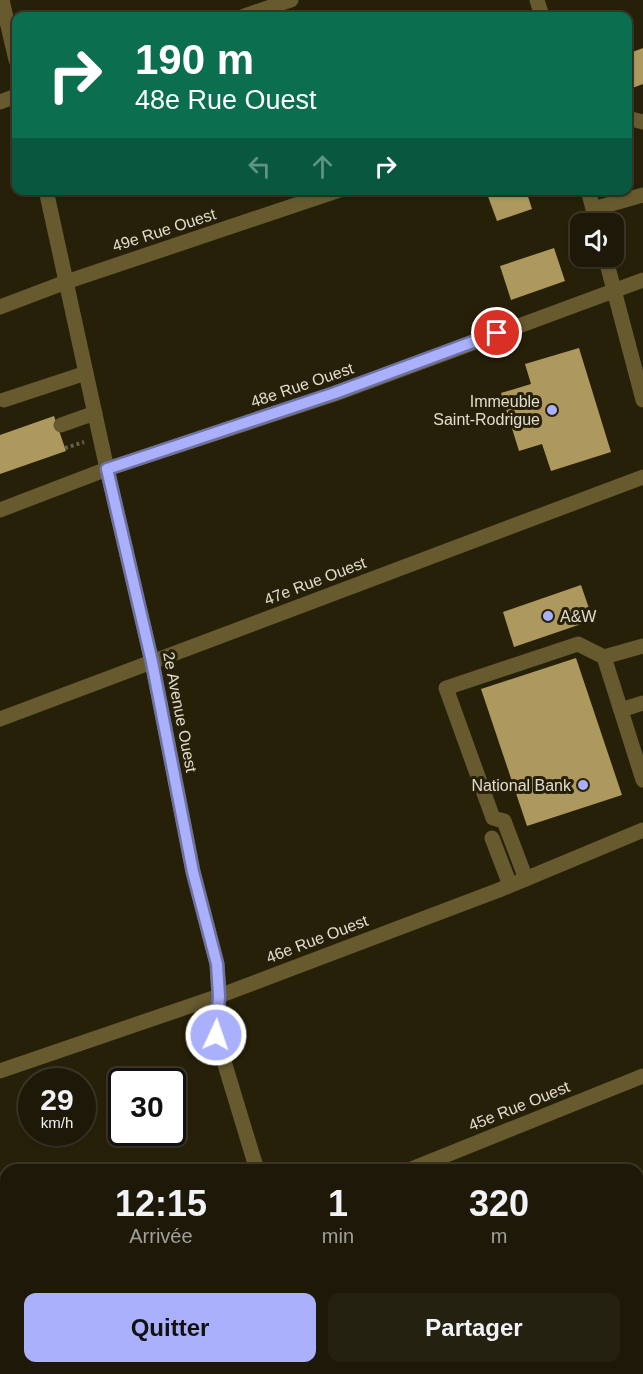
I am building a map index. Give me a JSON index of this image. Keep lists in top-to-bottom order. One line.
{"streets":{"street":["49e Rue Ouest","48e Rue Ouest","47e Rue Ouest","2e Avenue Ouest","46e Rue Ouest","45e Rue Ouest"]},"crossings":[["49e Rue Ouest","2e Avenue Ouest"],["48e Rue Ouest","2e Avenue Ouest"],["47e Rue Ouest","2e Avenue Ouest"],["2e Avenue Ouest","46e Rue Ouest"]],"places":["Immeuble Saint-Rodrigue","A&W","National Bank"],"page":{"turn":["190 m","48e Rue Ouest"],"speed":"29 km/h","limit":"30","eta":["12:15","Arrivée","1","min","320","m"],"buttons":["Quitter","Partager"]}}
